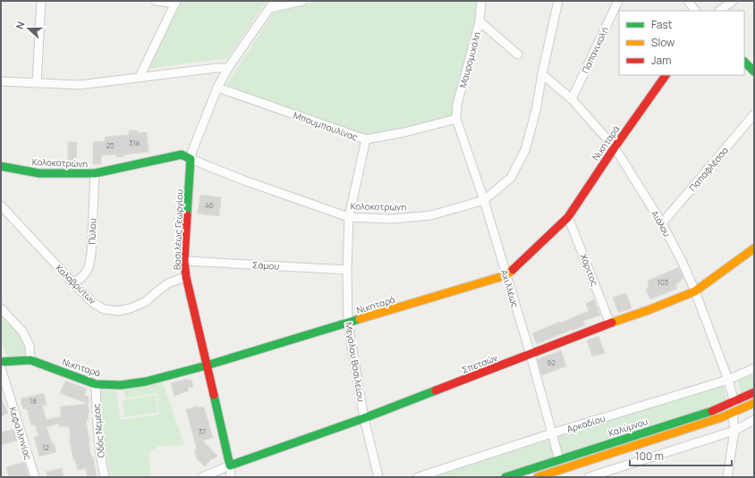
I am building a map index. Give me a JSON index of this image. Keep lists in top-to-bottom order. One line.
{"streets":{"street":["Παπανικολή","Μαυρομιχάλη","Μπουμπουλίνας","Νικηταρά","Κολοκοτρώνη","Παπαφλέσσα","Αιόλου","Βασιλέως Γεωργίου","Πύλου","Σάμου","Χάριτος","Καλαβρύτων","Αχιλλέως","Μεγάλου Βασιλείου","Σπετσών","Αρκαδίου","Καλύμνου","Οδóς Νεμέας","Κεφαλληνίας"]},"crossings":[["Παπανικολή","Αιόλου"],["Μαυρομιχάλη","Μπουμπουλίνας"],["Μαυρομιχάλη","Αχιλλέως"],["Μπουμπουλίνας","Βασιλέως Γεωργίου"],["Μπουμπουλίνας","Αχιλλέως"],["Μπουμπουλίνας","Μεγάλου Βασιλείου"],["Νικηταρά","Αιόλου"],["Νικηταρά","Βασιλέως Γεωργίου"],["Νικηταρά","Χάριτος"],["Νικηταρά","Αχιλλέως"],["Νικηταρά","Μεγάλου Βασιλείου"],["Νικηταρά","Οδóς Νεμέας"],["Κολοκοτρώνη","Αιόλου"],["Κολοκοτρώνη","Βασιλέως Γεωργίου"],["Κολοκοτρώνη","Πύλου"],["Κολοκοτρώνη","Αχιλλέως"],["Κολοκοτρώνη","Μεγάλου Βασιλείου"],["Παπαφλέσσα","Αιόλου"],["Αιόλου","Σπετσών"],["Αιόλου","Αρκαδίου"],["Αιόλου","Καλύμνου"],["Βασιλέως Γεωργίου","Σάμου"],["Βασιλέως Γεωργίου","Καλαβρύτων"],["Βασιλέως Γεωργίου","Σπετσών"],["Πύλου","Καλαβρύτων"],["Σάμου","Μεγάλου Βασιλείου"],["Χάριτος","Σπετσών"],["Αχιλλέως","Σπετσών"],["Αχιλλέως","Αρκαδίου"],["Αχιλλέως","Καλύμνου"],["Μεγάλου Βασιλείου","Σπετσών"]],"house_numbers":["31a","25","46","103","92","18","37","12"],"legend":["Fast","Slow","Jam"],"scale_bar":"100 m","north":"left"}
